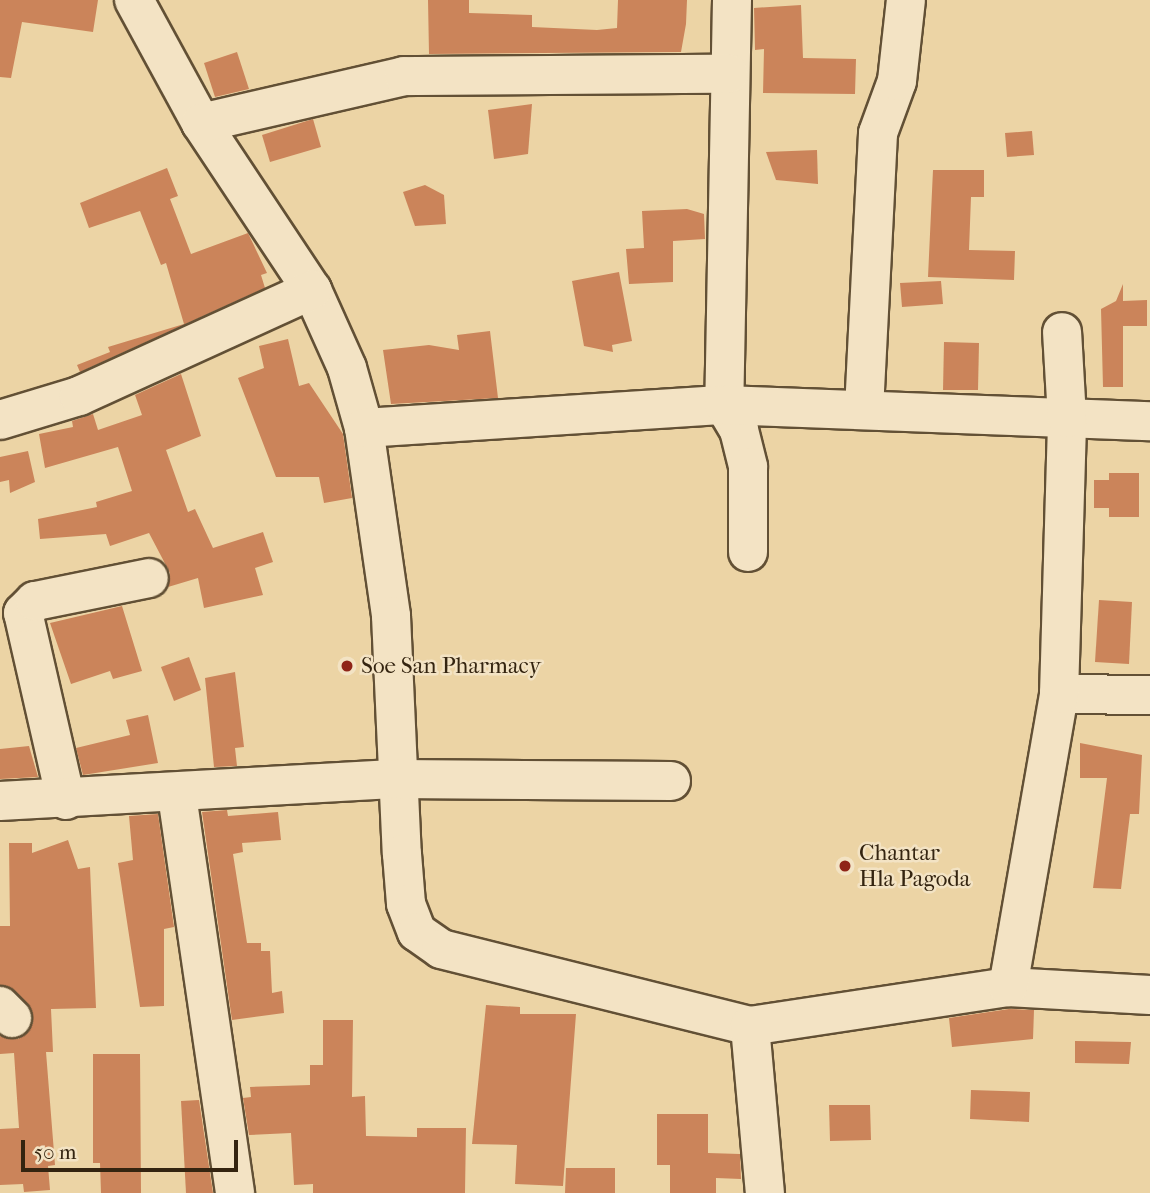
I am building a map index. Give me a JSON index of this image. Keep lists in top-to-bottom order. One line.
{"places":["Soe San Pharmacy","Chantar Hla Pagoda"],"scale_bar":"50 m"}
